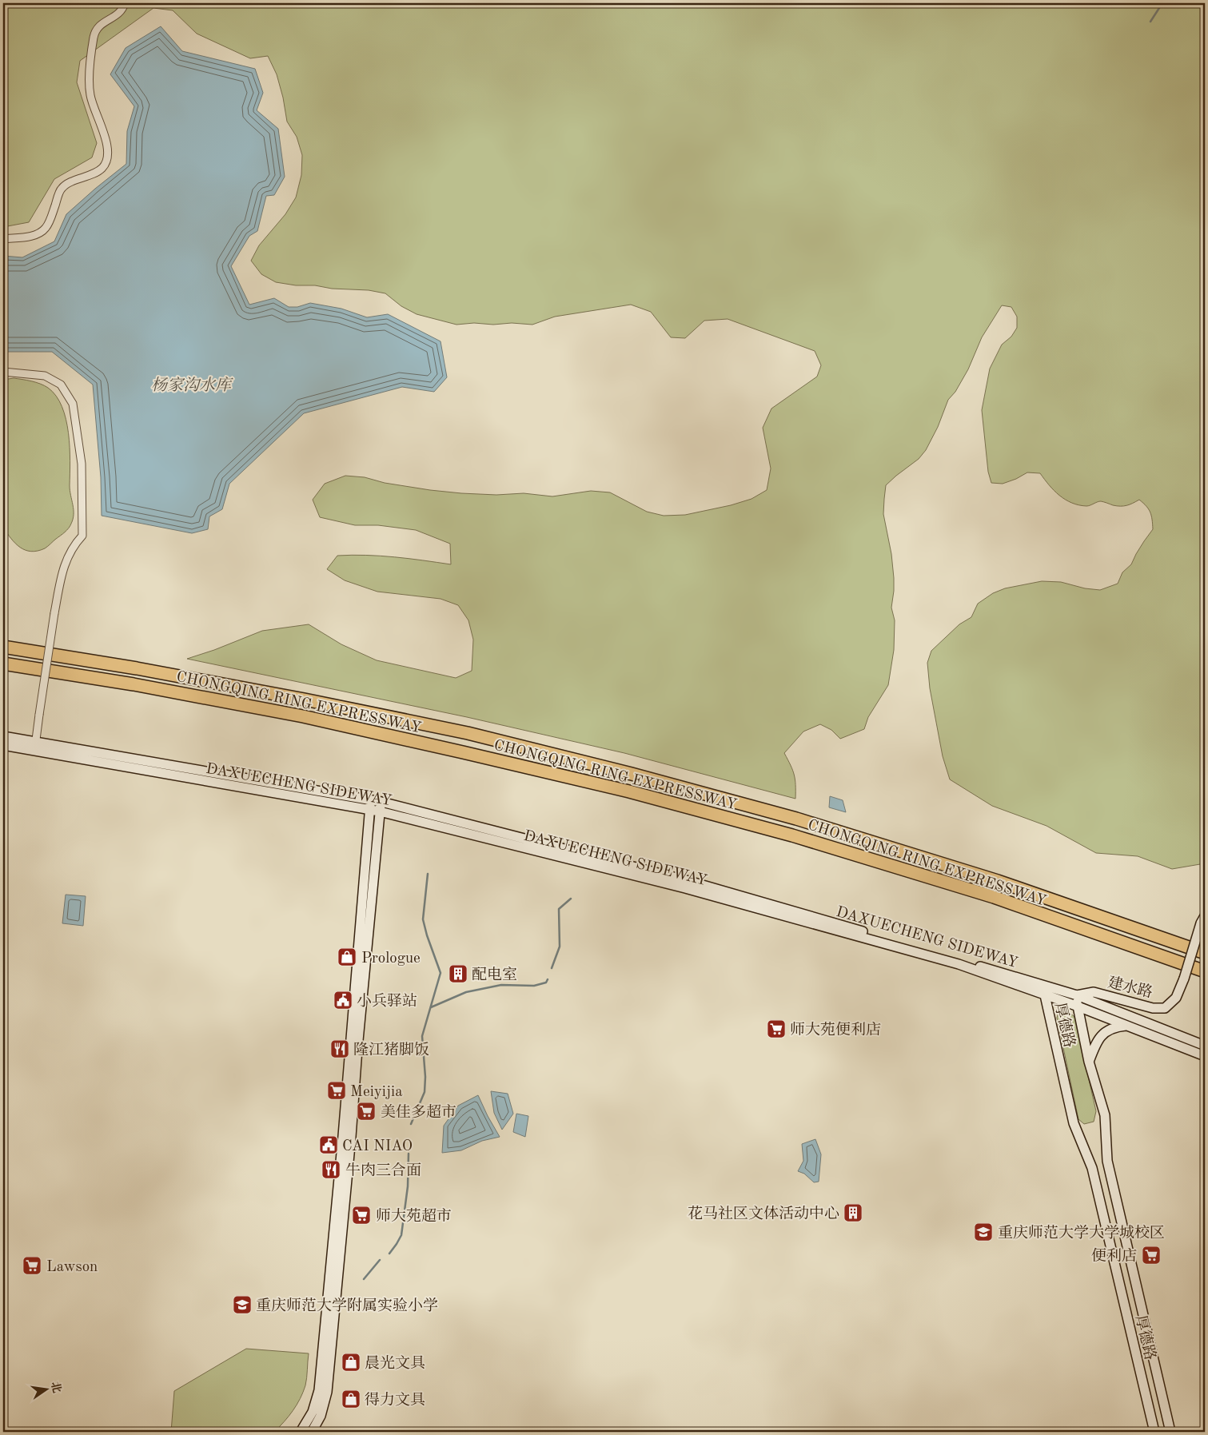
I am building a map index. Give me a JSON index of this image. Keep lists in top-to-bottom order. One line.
{"streets":{"highway":["CHONGQING RING EXPRESSWAY"],"street":["DAXUECHENG SIDEWAY","建水路","厚德路"]},"crossings":[["DAXUECHENG SIDEWAY","建水路"],["DAXUECHENG SIDEWAY","厚德路"],["建水路","厚德路"]],"water":["杨家沟水库"],"places":{"shop":["Prologue","晨光文具","得力文具"],"building":["配电室","花马社区文体活动中心"],"public building":["小兵驿站","CAI NIAO"],"supermarket":["师大苑便利店","Meiyijia","美佳多超市","师大苑超市","便利店","Lawson"],"restaurant":["隆江猪脚饭","牛肉三合面"],"school or university":["重庆师范大学大学城校区","重庆师范大学附属实验小学"]},"north":"right"}
